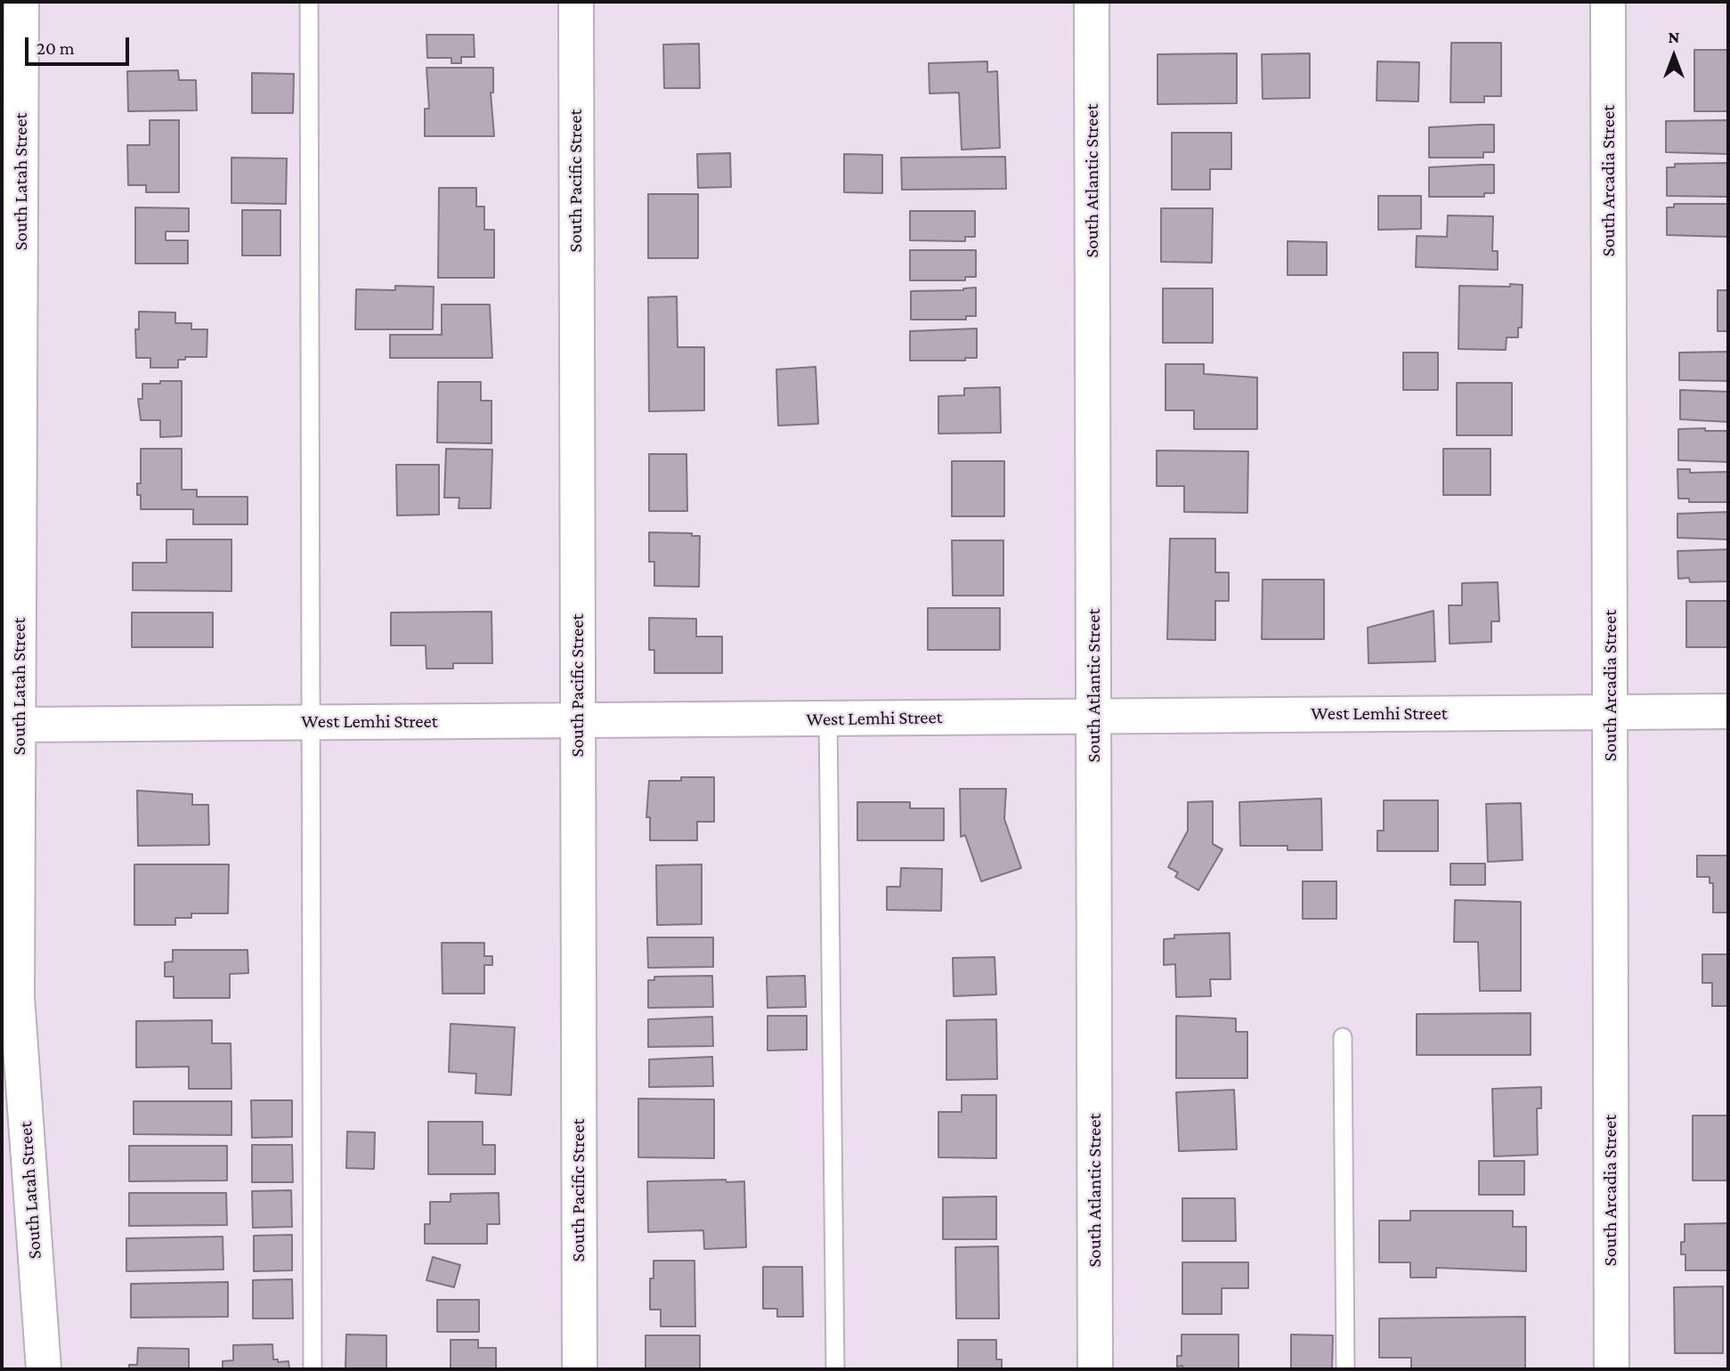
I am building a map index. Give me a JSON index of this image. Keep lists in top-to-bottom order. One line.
{"streets":{"street":["South Pacific Street","South Atlantic Street","South Arcadia Street","South Latah Street","West Lemhi Street"]},"crossings":[["South Pacific Street","West Lemhi Street"],["South Atlantic Street","West Lemhi Street"],["South Arcadia Street","West Lemhi Street"],["South Latah Street","West Lemhi Street"]],"scale_bar":"20 m","north":"top"}
